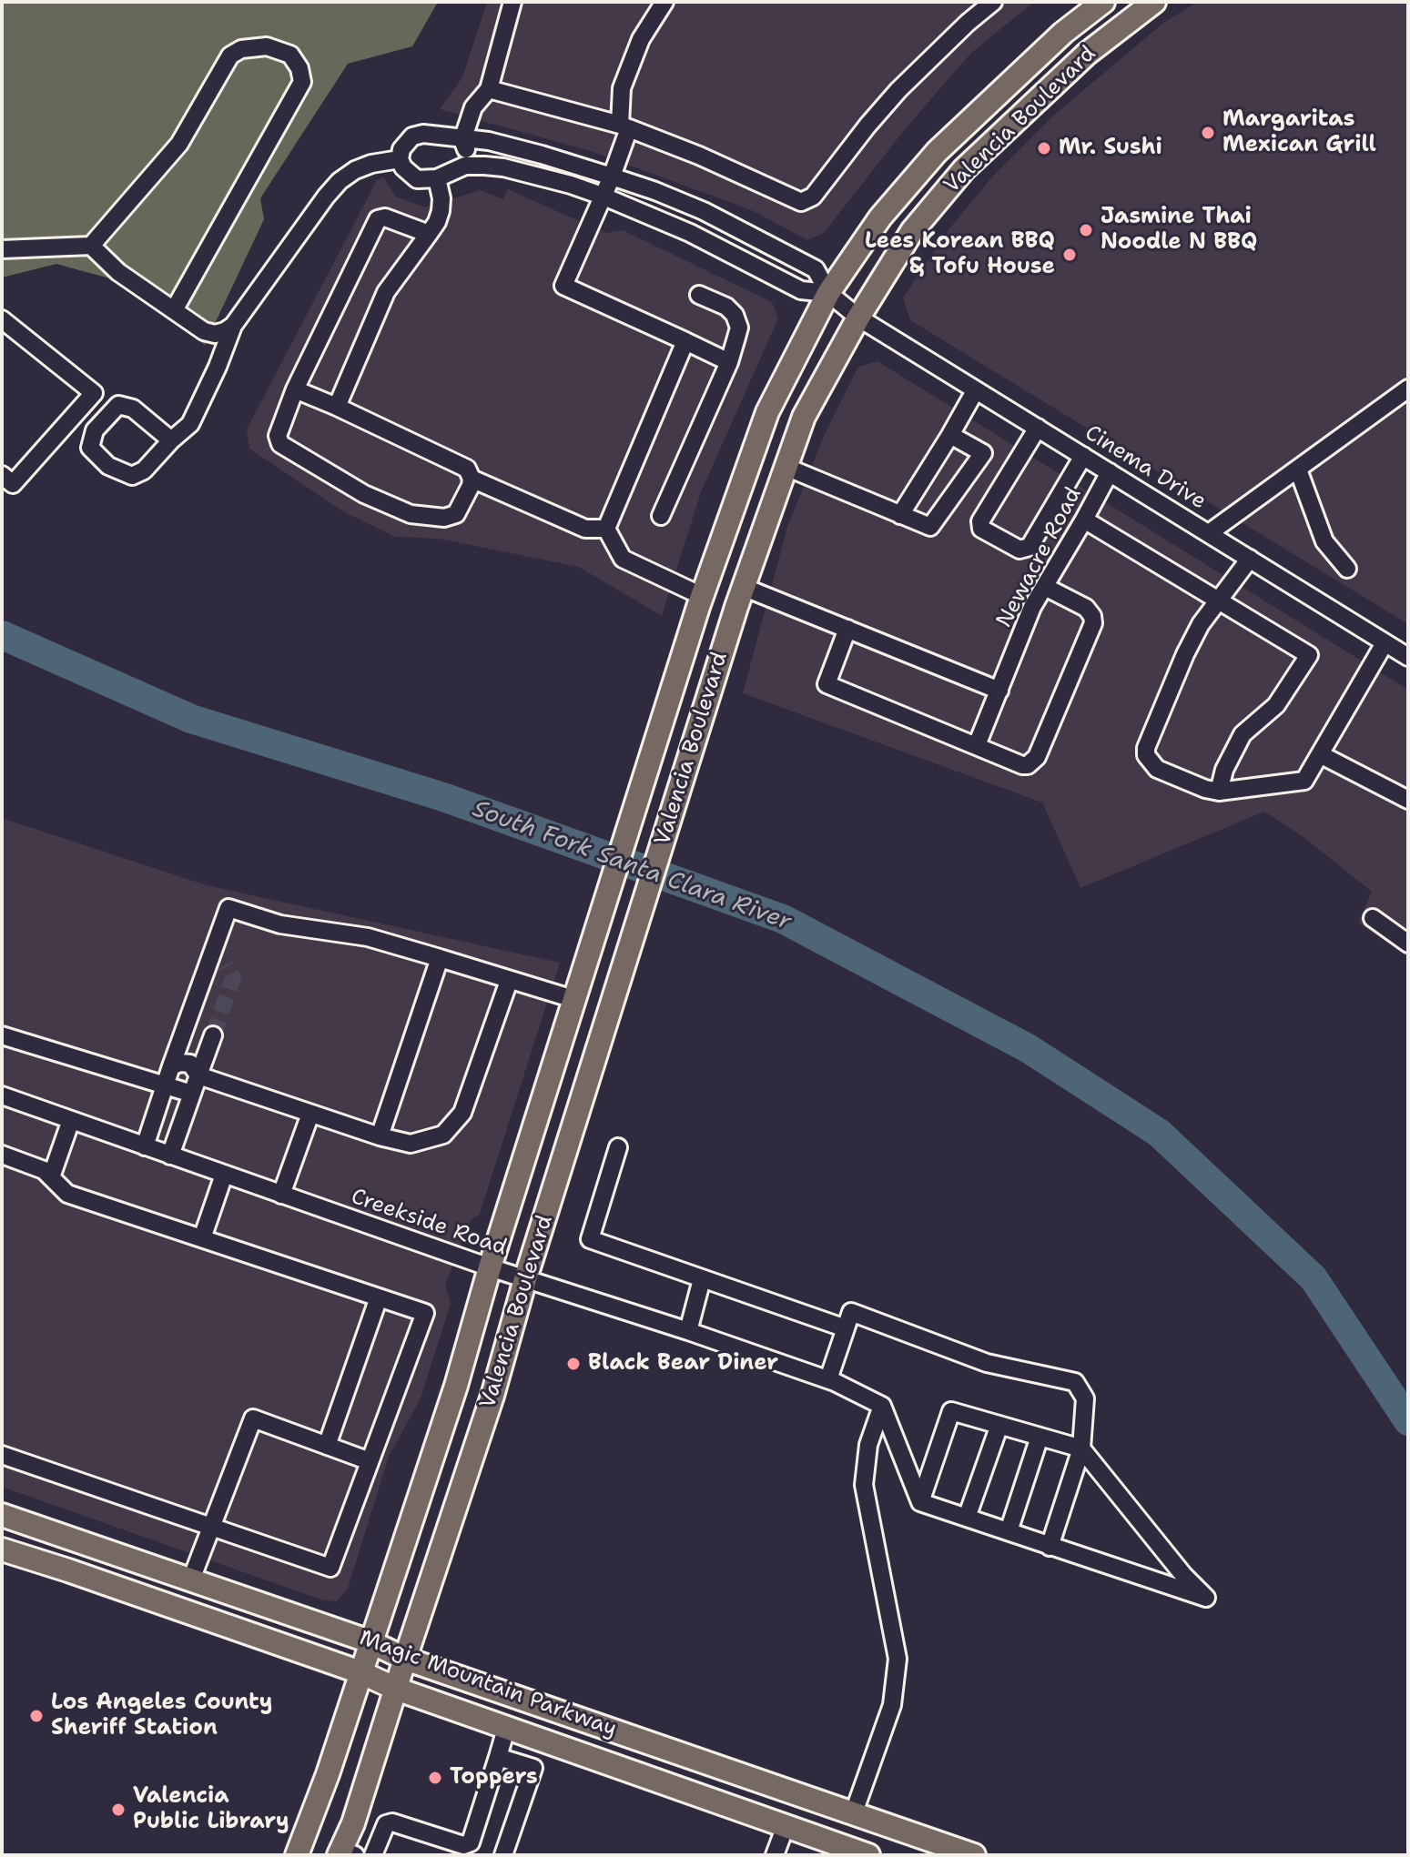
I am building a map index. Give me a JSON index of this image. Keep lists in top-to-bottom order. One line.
{"streets":{"main road":["Valencia Boulevard","Magic Mountain Parkway"],"street":["Cinema Drive","Newacre Road","Creekside Road"]},"crossings":[["Valencia Boulevard","Cinema Drive"],["Valencia Boulevard","Creekside Road"],["Valencia Boulevard","Magic Mountain Parkway"],["Cinema Drive","Newacre Road"]],"water":["South Fork Santa Clara River"],"places":["Margaritas Mexican Grill","Mr. Sushi","Jasmine Thai Noodle N BBQ","Lees Korean BBQ & Tofu House","Black Bear Diner","Los Angeles County Sheriff Station","Toppers","Valencia Public Library"]}
